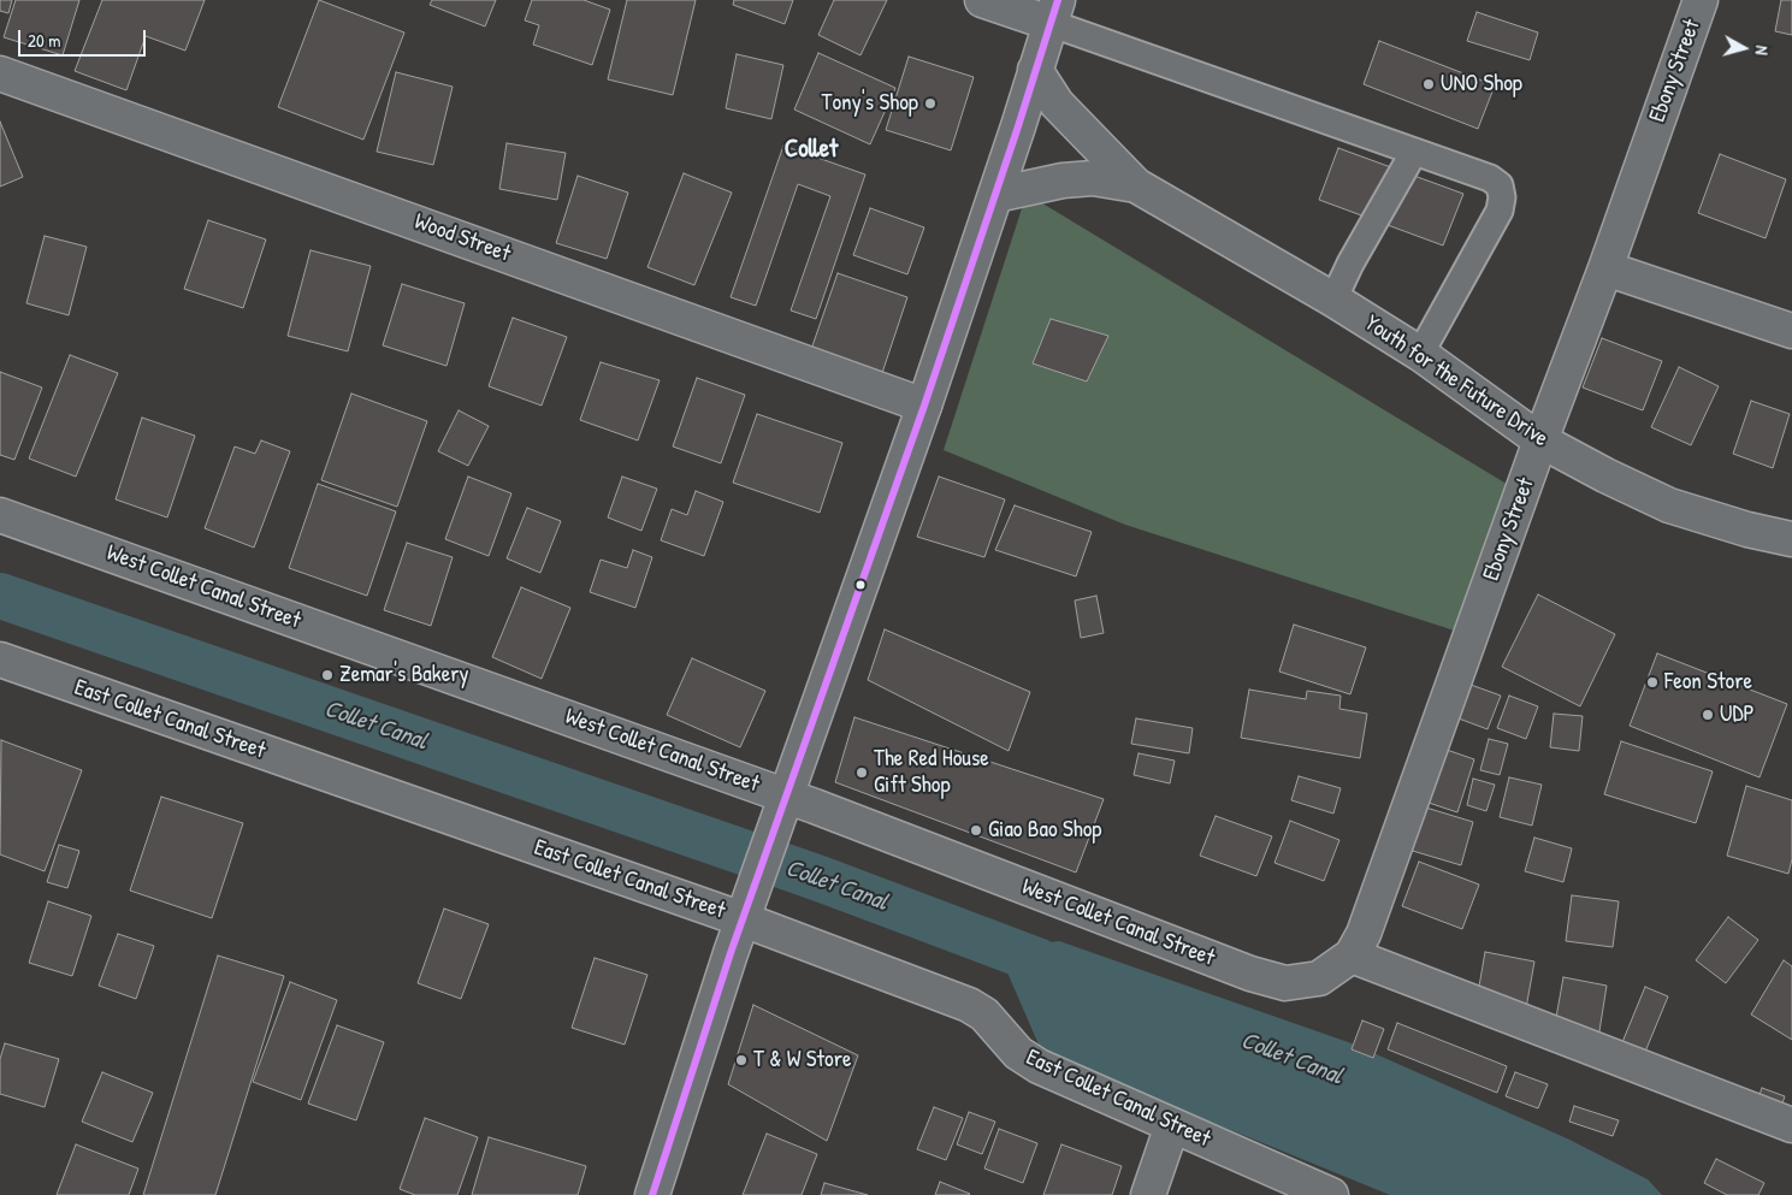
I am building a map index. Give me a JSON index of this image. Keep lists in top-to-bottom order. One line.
{"streets":{"street":["Ebony Street","Wood Street","Youth for the Future Drive","West Collet Canal Street","East Collet Canal Street"]},"crossings":[["Ebony Street","Youth for the Future Drive"],["Ebony Street","West Collet Canal Street"]],"districts":["Collet"],"water":["Collet Canal"],"places":["UNO Shop","Tony's Shop","Zemar's Bakery","Feon Store","UDP","The Red House Gift Shop","Giao Bao Shop","T & W Store"],"scale_bar":"20 m","north":"right"}
